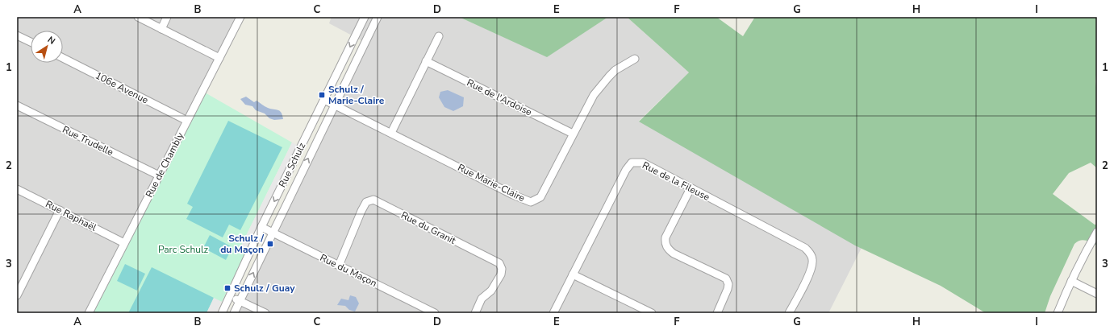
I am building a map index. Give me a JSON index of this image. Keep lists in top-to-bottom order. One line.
{"streets":{"street":["106e Avenue","Rue de l'Ardoise","Rue Trudelle","Rue de Chambly","Rue Schulz","Rue de la Fileuse","Rue Marie-Claire","Rue Raphaël","Rue du Granit","Rue du Maçon"]},"crossings":[["106e Avenue","Rue de Chambly"],["Rue de l'Ardoise","Rue Marie-Claire"],["Rue Trudelle","Rue de Chambly"],["Rue de Chambly","Rue Raphaël"],["Rue Schulz","Rue Marie-Claire"],["Rue Schulz","Rue du Maçon"],["Rue du Granit","Rue du Maçon"]],"parks":["Parc Schulz"],"places":{"transit":["Schulz / Marie-Claire","Schulz / du Maçon","Schulz / Guay"]},"north":"top right","grid":{"columns":["A","B","C","D","E","F","G","H","I"],"rows":["1","2","3"]}}
